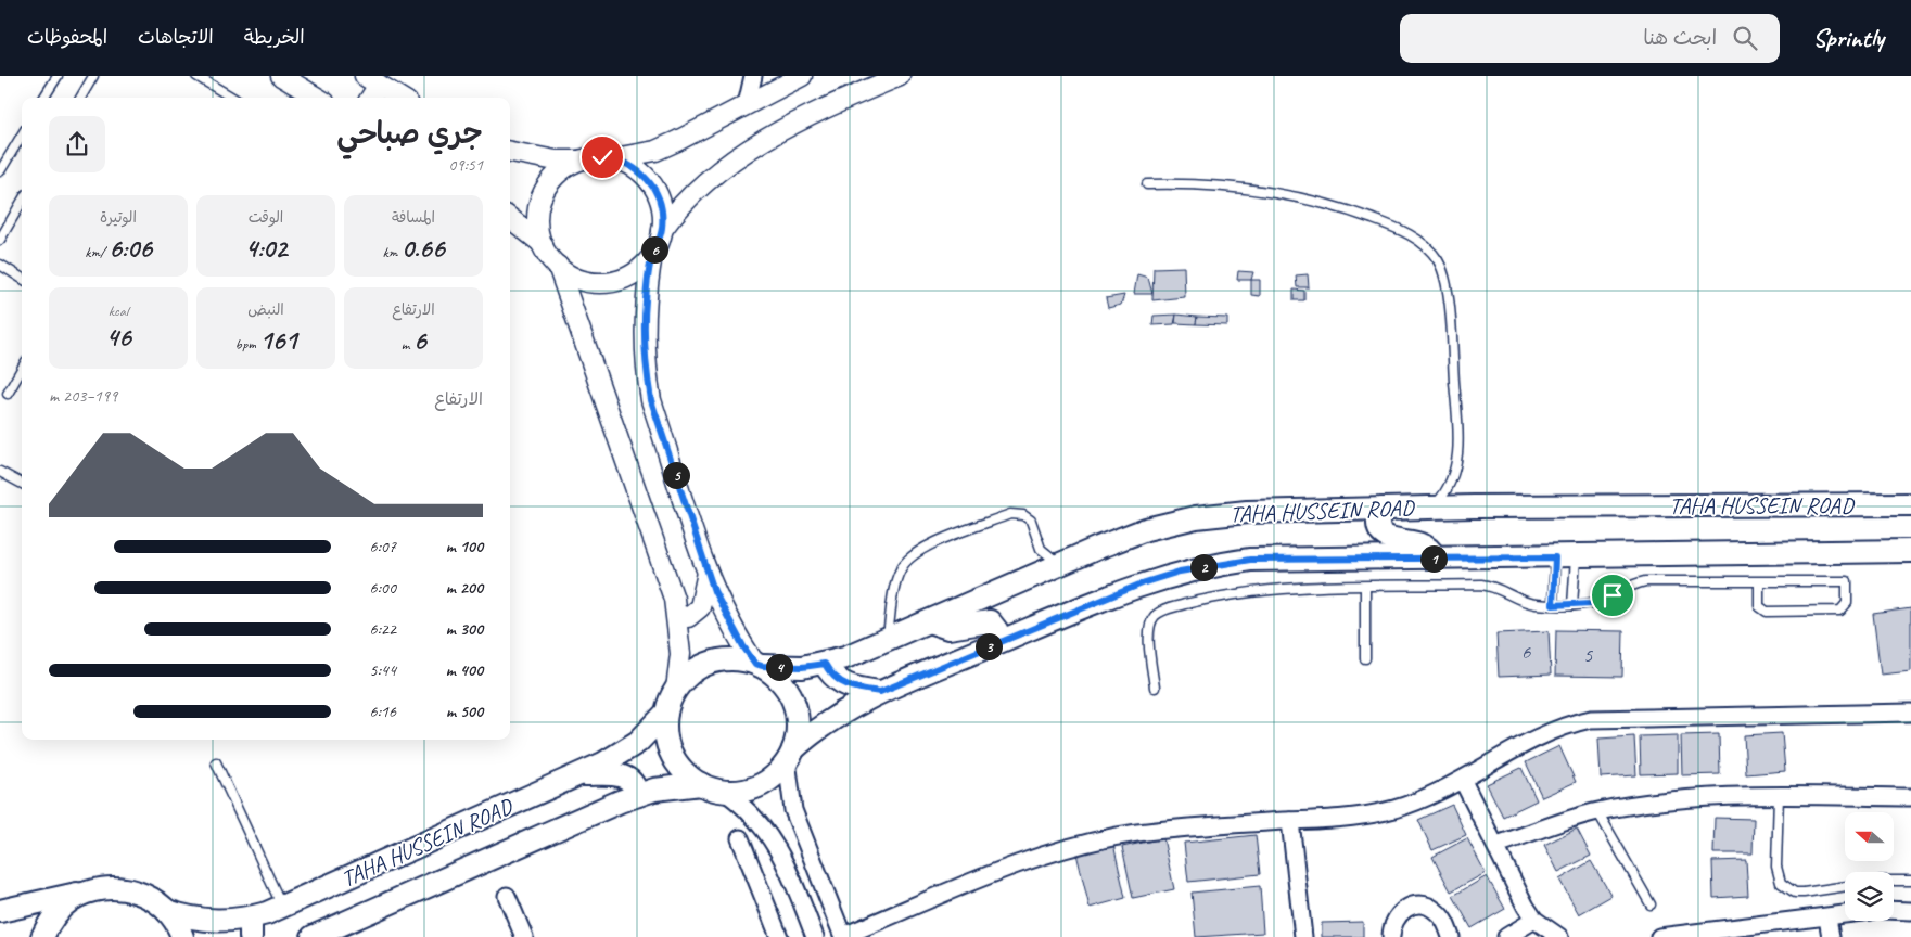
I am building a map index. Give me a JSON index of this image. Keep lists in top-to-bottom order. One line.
{"streets":{"main road":["TAHA HUSSEIN ROAD"]},"house_numbers":["6","5"],"north":"left","page":{"header":"Sprintly","search":"ابحث هنا","nav":["الخريطة","الاتجاهات","المحفوظات"],"heading":["جري صباحي","09:51"],"stats":[["المسافة","0.66 km"],["الوقت","4:02"],["الوتيرة","6:06 /km"],["الارتفاع","6 m"],["النبض","161 bpm"],["kcal","46"]],"pins":["6","5","1","2","3","4"],"chart":["الارتفاع","199–203 m"],"list":[{"name":"100 m","note":"6:07"},{"name":"200 m","note":"6:00"},{"name":"300 m","note":"6:22"},{"name":"400 m","note":"5:44"},{"name":"500 m","note":"6:16"}]}}
